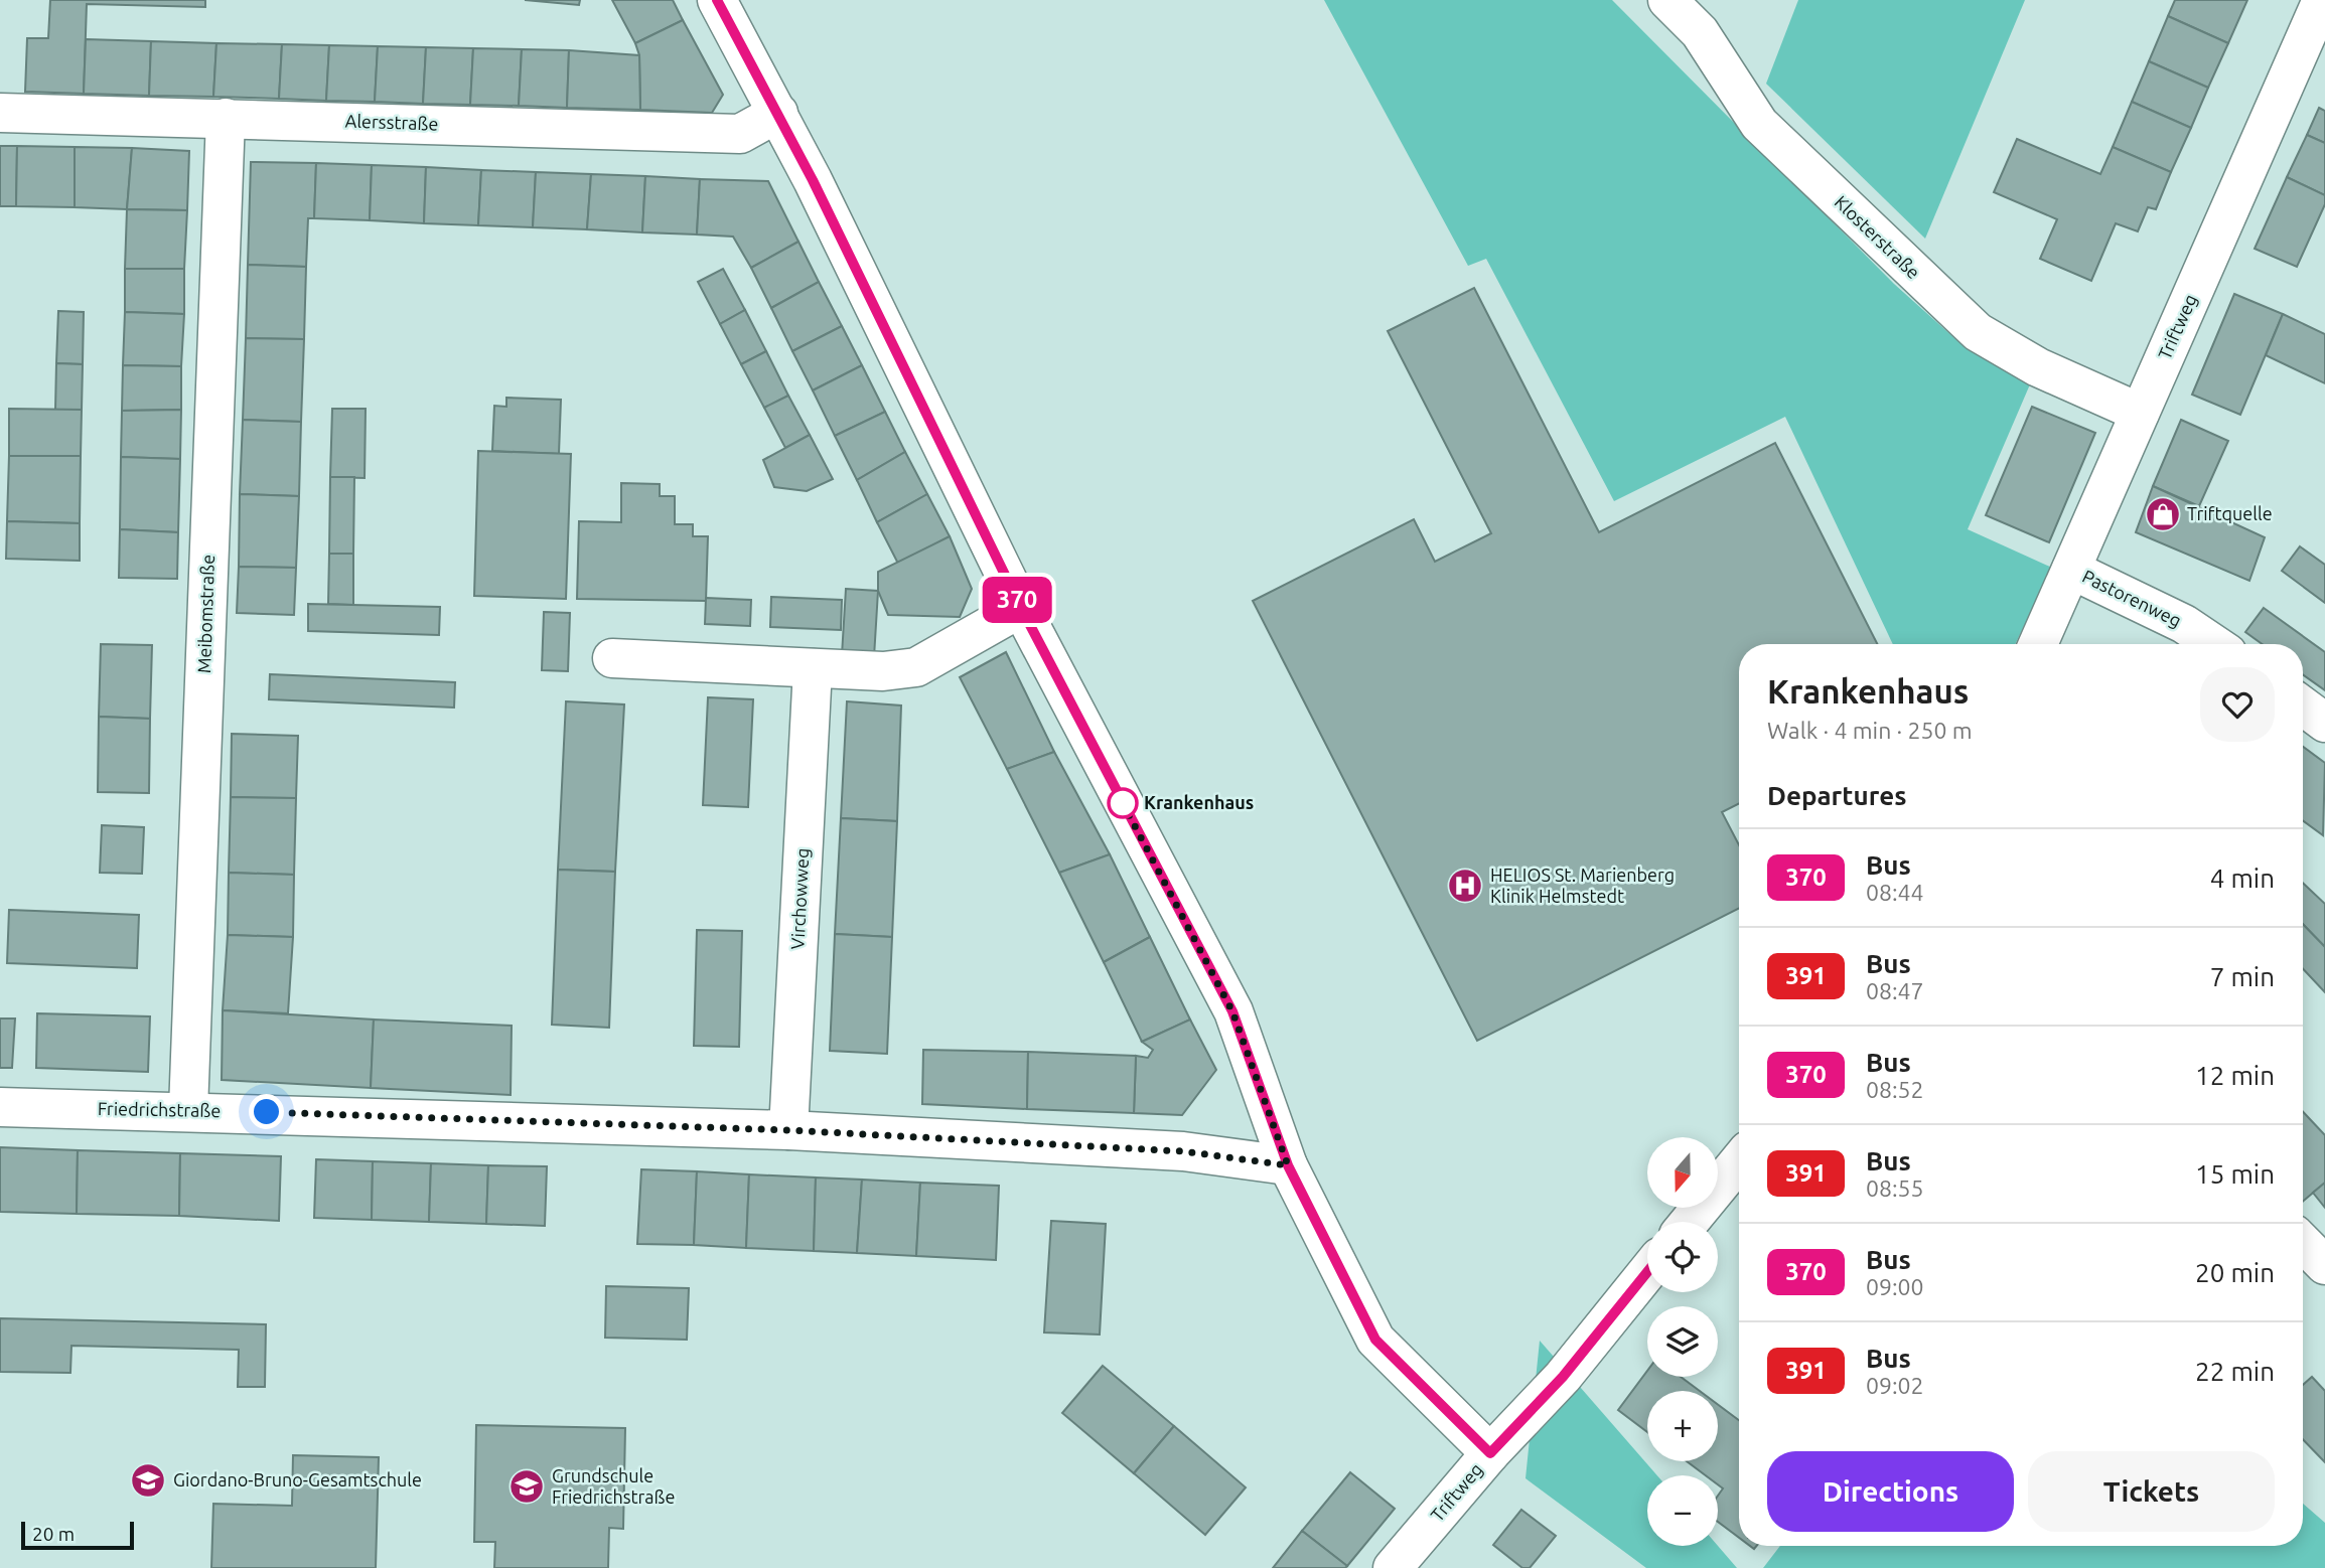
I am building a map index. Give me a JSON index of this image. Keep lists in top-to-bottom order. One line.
{"streets":{"street":["Alersstraße","Klosterstraße","Triftweg","Pastorenweg","Meibomstraße","Virchowweg","Friedrichstraße"]},"crossings":[["Alersstraße","Meibomstraße"],["Klosterstraße","Triftweg"],["Triftweg","Pastorenweg"],["Meibomstraße","Friedrichstraße"],["Virchowweg","Friedrichstraße"]],"places":{"shop":["Triftquelle"],"other":["Krankenhaus"],"hospital":["HELIOS St. Marienberg Klinik Helmstedt"],"school or university":["Giordano-Bruno-Gesamtschule","Grundschule Friedrichstraße"]},"lines":["bus line 370"],"scale_bar":"20 m","north":"bottom","page":{"on_map":"370","heading":[["Krankenhaus","Walk · 4 min · 250 m"],"Departures"],"list":[{"mark":"370","name":"Bus","note":"08:44","value":"4 min"},{"mark":"391","name":"Bus","note":"08:47","value":"7 min"},{"mark":"370","name":"Bus","note":"08:52","value":"12 min"},{"mark":"391","name":"Bus","note":"08:55","value":"15 min"},{"mark":"370","name":"Bus","note":"09:00","value":"20 min"},{"mark":"391","name":"Bus","note":"09:02","value":"22 min"}],"map_buttons":["+","−"],"buttons":["Directions","Tickets"],"scale":"20 m"}}
